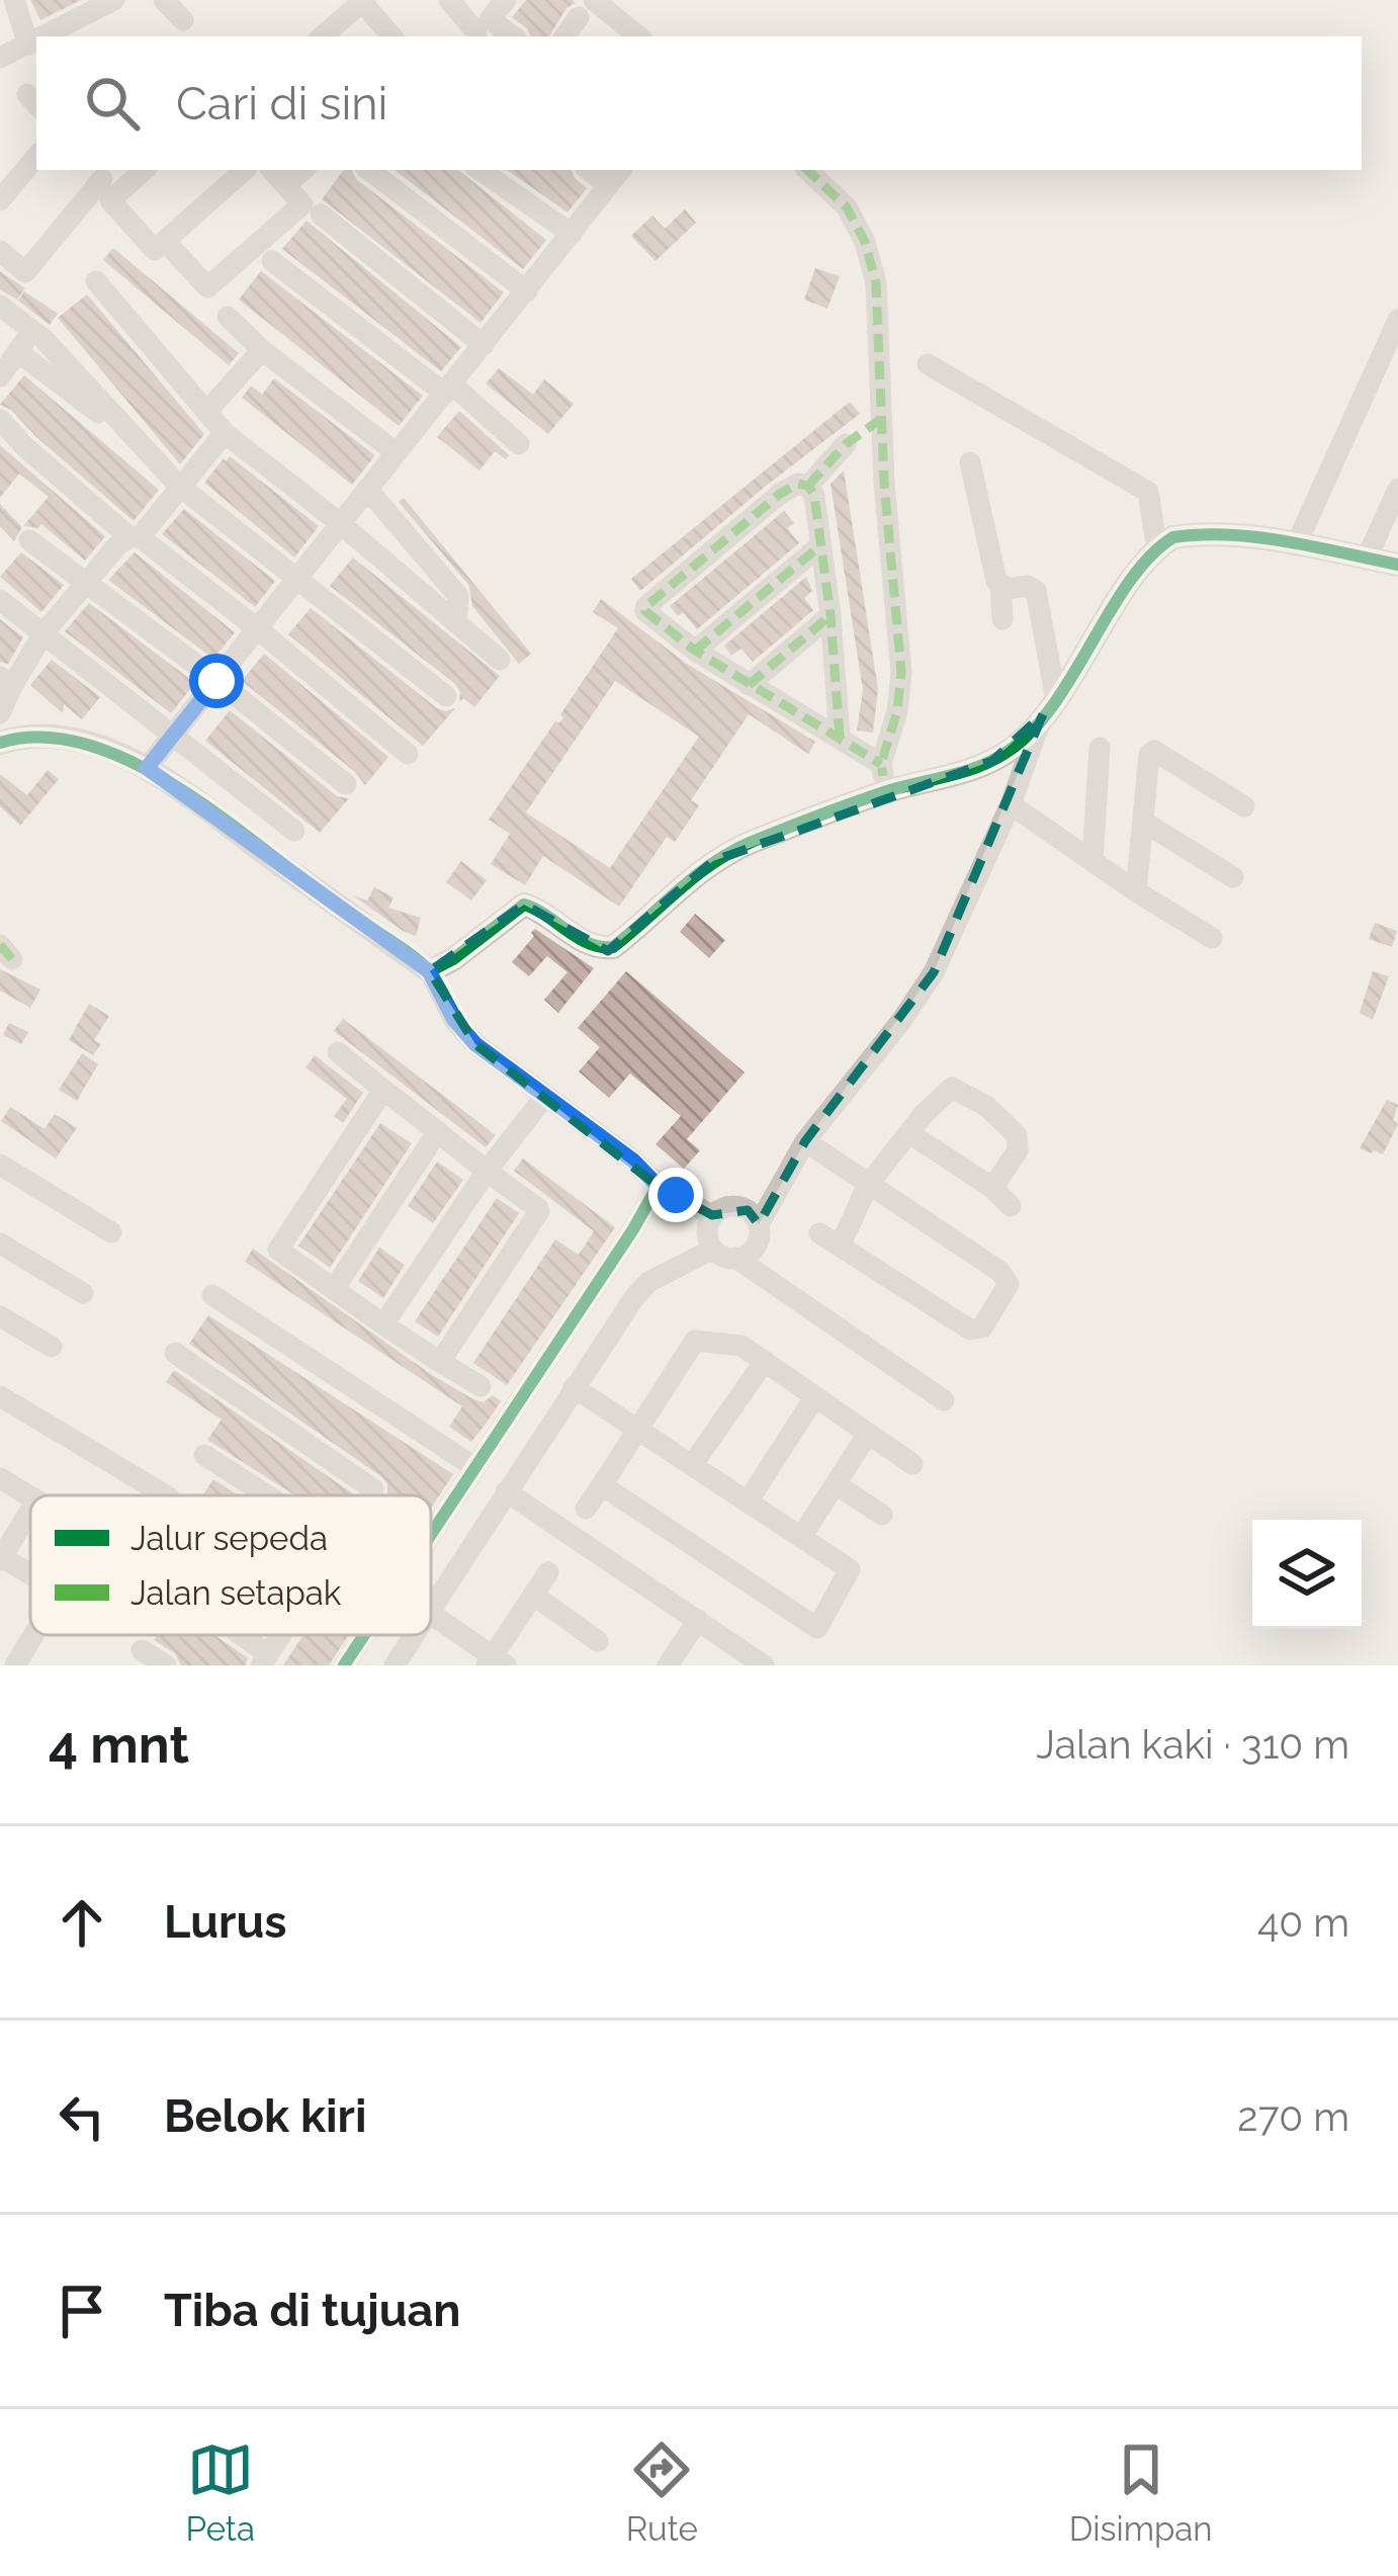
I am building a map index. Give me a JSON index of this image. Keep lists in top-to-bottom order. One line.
{"legend":["Jalur sepeda","Jalan setapak"],"page":{"search":"Cari di sini","heading":["4 mnt","Jalan kaki · 310 m"],"list":[["Lurus","40 m"],["Belok kiri","270 m"],"Tiba di tujuan"],"nav":["Peta","Rute","Disimpan"]}}
